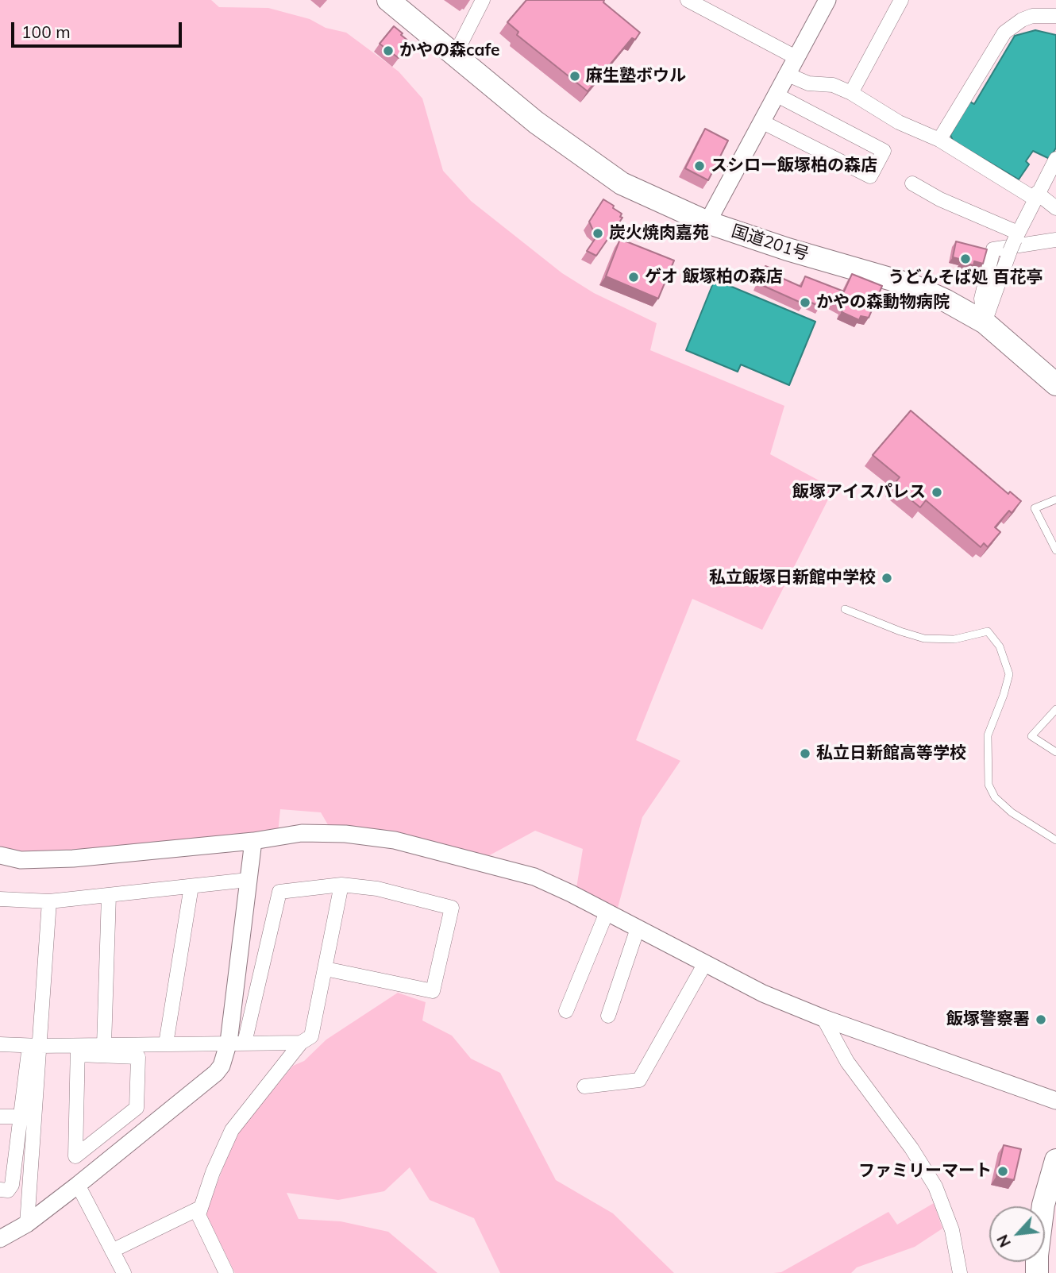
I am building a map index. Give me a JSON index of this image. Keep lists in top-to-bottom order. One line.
{"streets":{"highway":["国道201号"]},"places":["かやの森cafe","麻生塾ボウル","スシロー飯塚柏の森店","炭火焼肉嘉苑","うどんそば処 百花亭","ゲオ 飯塚柏の森店","かやの森動物病院","飯塚アイスパレス","私立飯塚日新館中学校","私立日新館高等学校","飯塚警察署","ファミリーマート"],"scale_bar":"100 m","north":"bottom left"}
